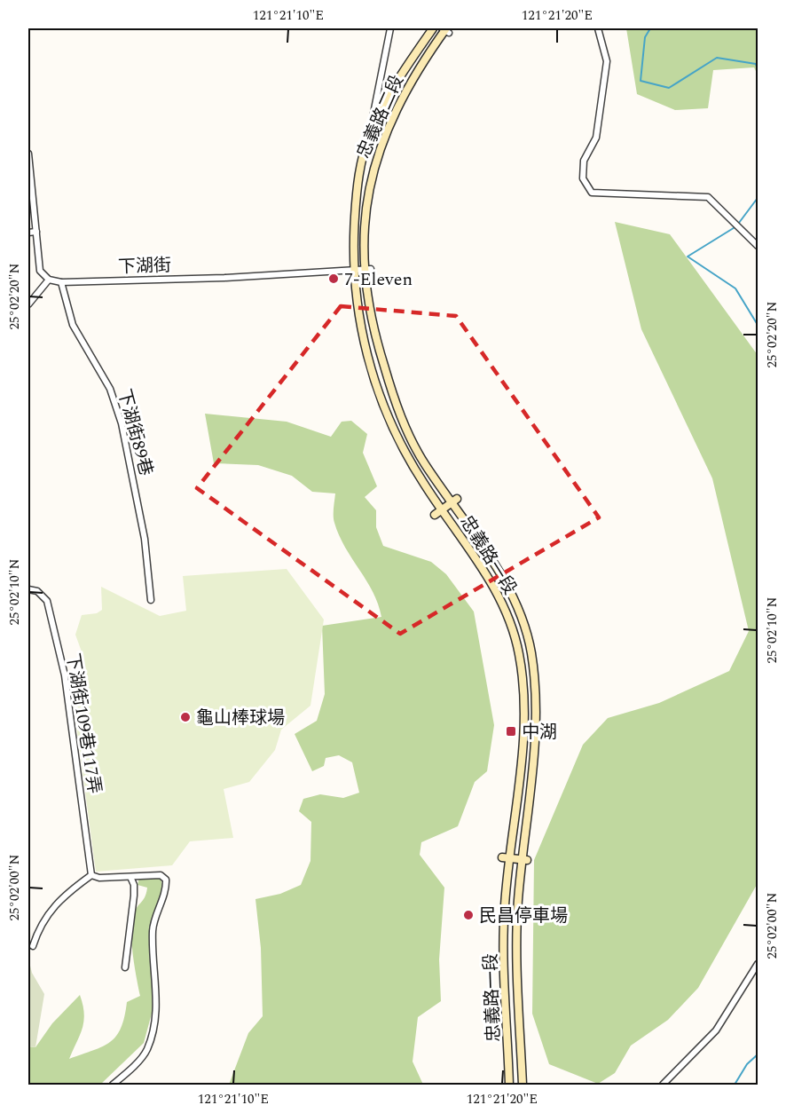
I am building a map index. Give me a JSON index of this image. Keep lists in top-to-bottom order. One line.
{"streets":{"main road":["忠義路二段","忠義路一段"],"street":["下湖街","下湖街89巷","下湖街109巷117弄"]},"crossings":[["忠義路二段","下湖街"],["忠義路二段","忠義路一段"],["下湖街","下湖街89巷"],["下湖街","忠義路一段"]],"places":{"other":["7-Eleven","龜山棒球場","民昌停車場"],"transit":["中湖"]},"coordinates":["121°21'10\"E","121°21'20\"E","25°02'20\"N","25°02'10\"N","25°02'00\"N"]}
